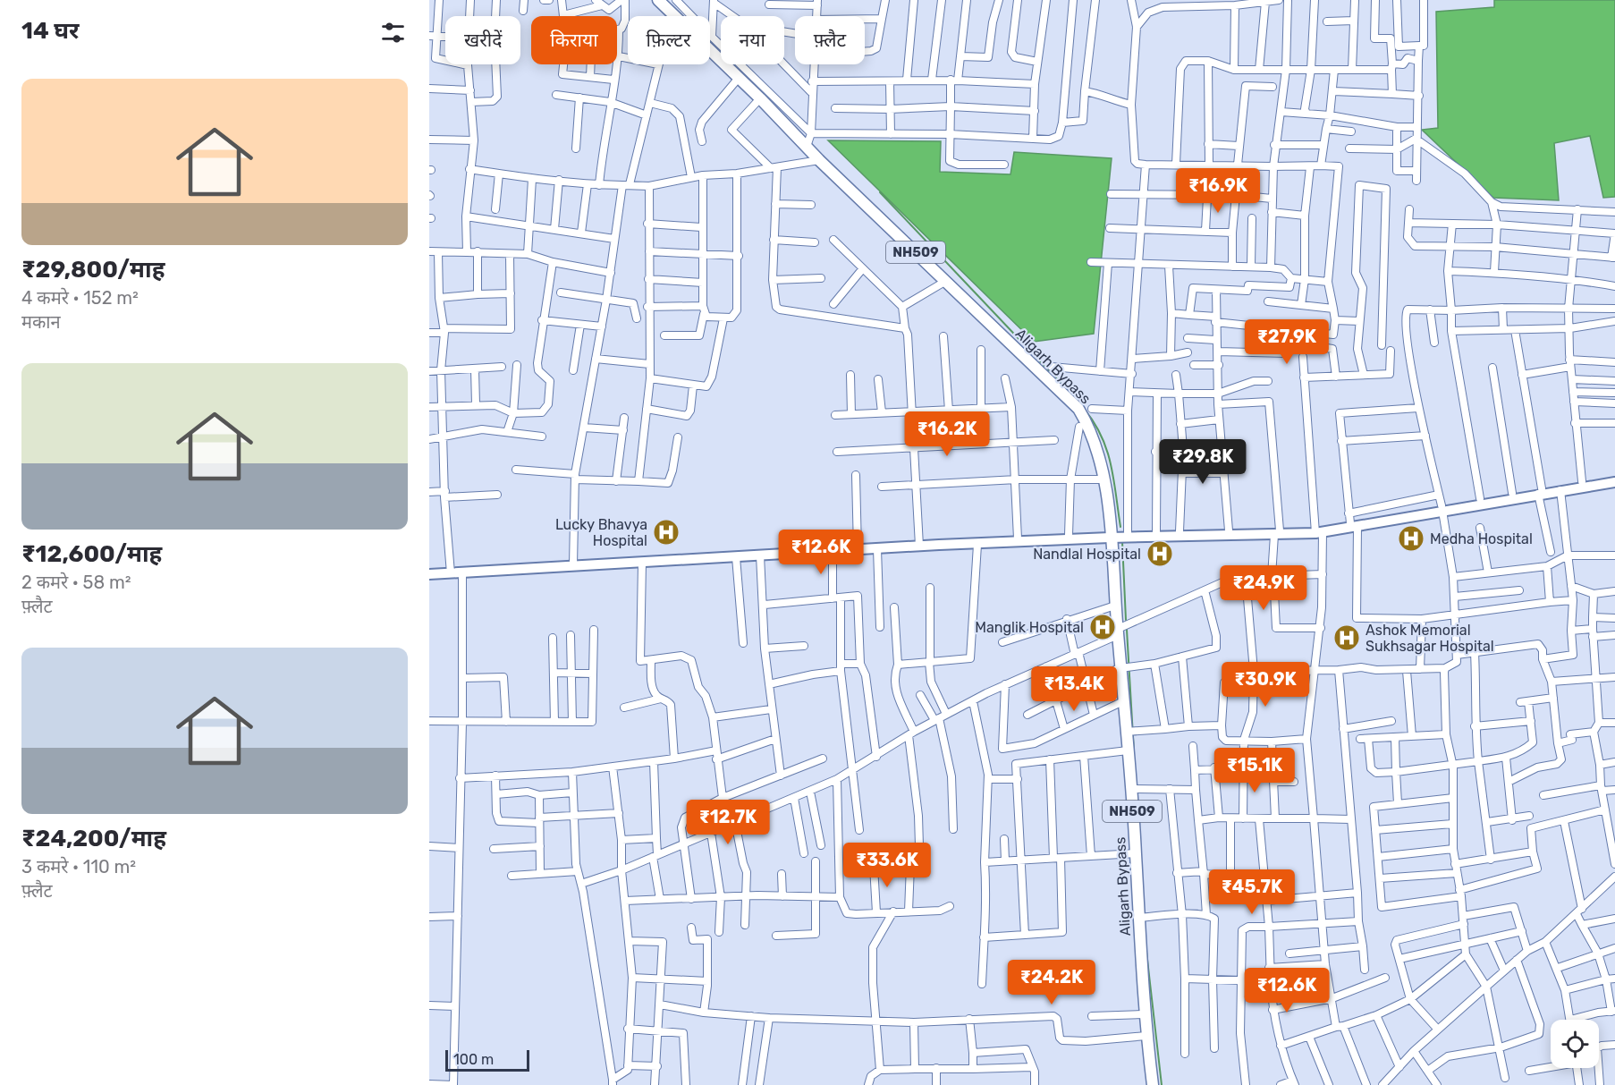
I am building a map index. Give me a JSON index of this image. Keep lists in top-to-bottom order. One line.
{"streets":{"highway":["NH509","Aligarh Bypass"]},"places":{"hospital":["Lucky Bhavya Hospital","Medha Hospital","Nandlal Hospital","Manglik Hospital","Ashok Memorial Sukhsagar Hospital"]},"scale_bar":"100 m","page":{"heading":"14 घर","chip":["खरीदें","किराया","फ़िल्टर","नया","फ़्लैट"],"list":[{"name":"₹29,800/माह","note":"4 कमरे · 152 m² · मकान"},{"name":"₹12,600/माह","note":"2 कमरे · 58 m² · फ़्लैट"},{"name":"₹24,200/माह","note":"3 कमरे · 110 m² · फ़्लैट"}],"price":["₹16.9K","₹27.9K","₹16.2K","₹29.8K","₹12.6K","₹24.9K","₹30.9K","₹13.4K","₹15.1K","₹12.7K","₹33.6K","₹45.7K","₹24.2K","₹12.6K"],"scale":"100 m"}}
